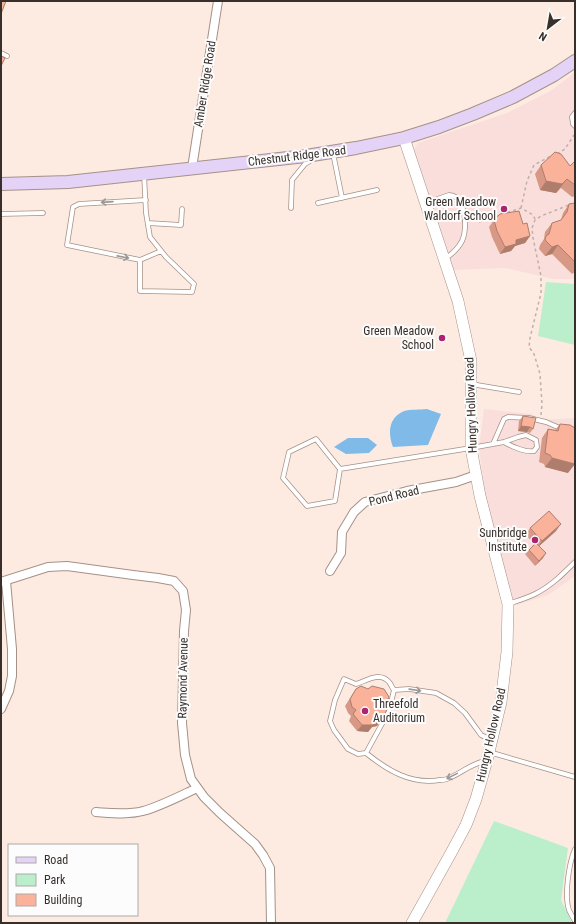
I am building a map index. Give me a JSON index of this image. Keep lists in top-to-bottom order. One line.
{"streets":{"main road":["Chestnut Ridge Road"],"street":["Amber Ridge Road","Hungry Hollow Road","Pond Road","Raymond Avenue"]},"crossings":[["Amber Ridge Road","Chestnut Ridge Road"],["Chestnut Ridge Road","Hungry Hollow Road"],["Hungry Hollow Road","Pond Road"]],"places":["Green Meadow Waldorf School","Green Meadow School","Sunbridge Institute","Threefold Auditorium"],"legend":["Road","Park","Building"],"north":"bottom left"}
